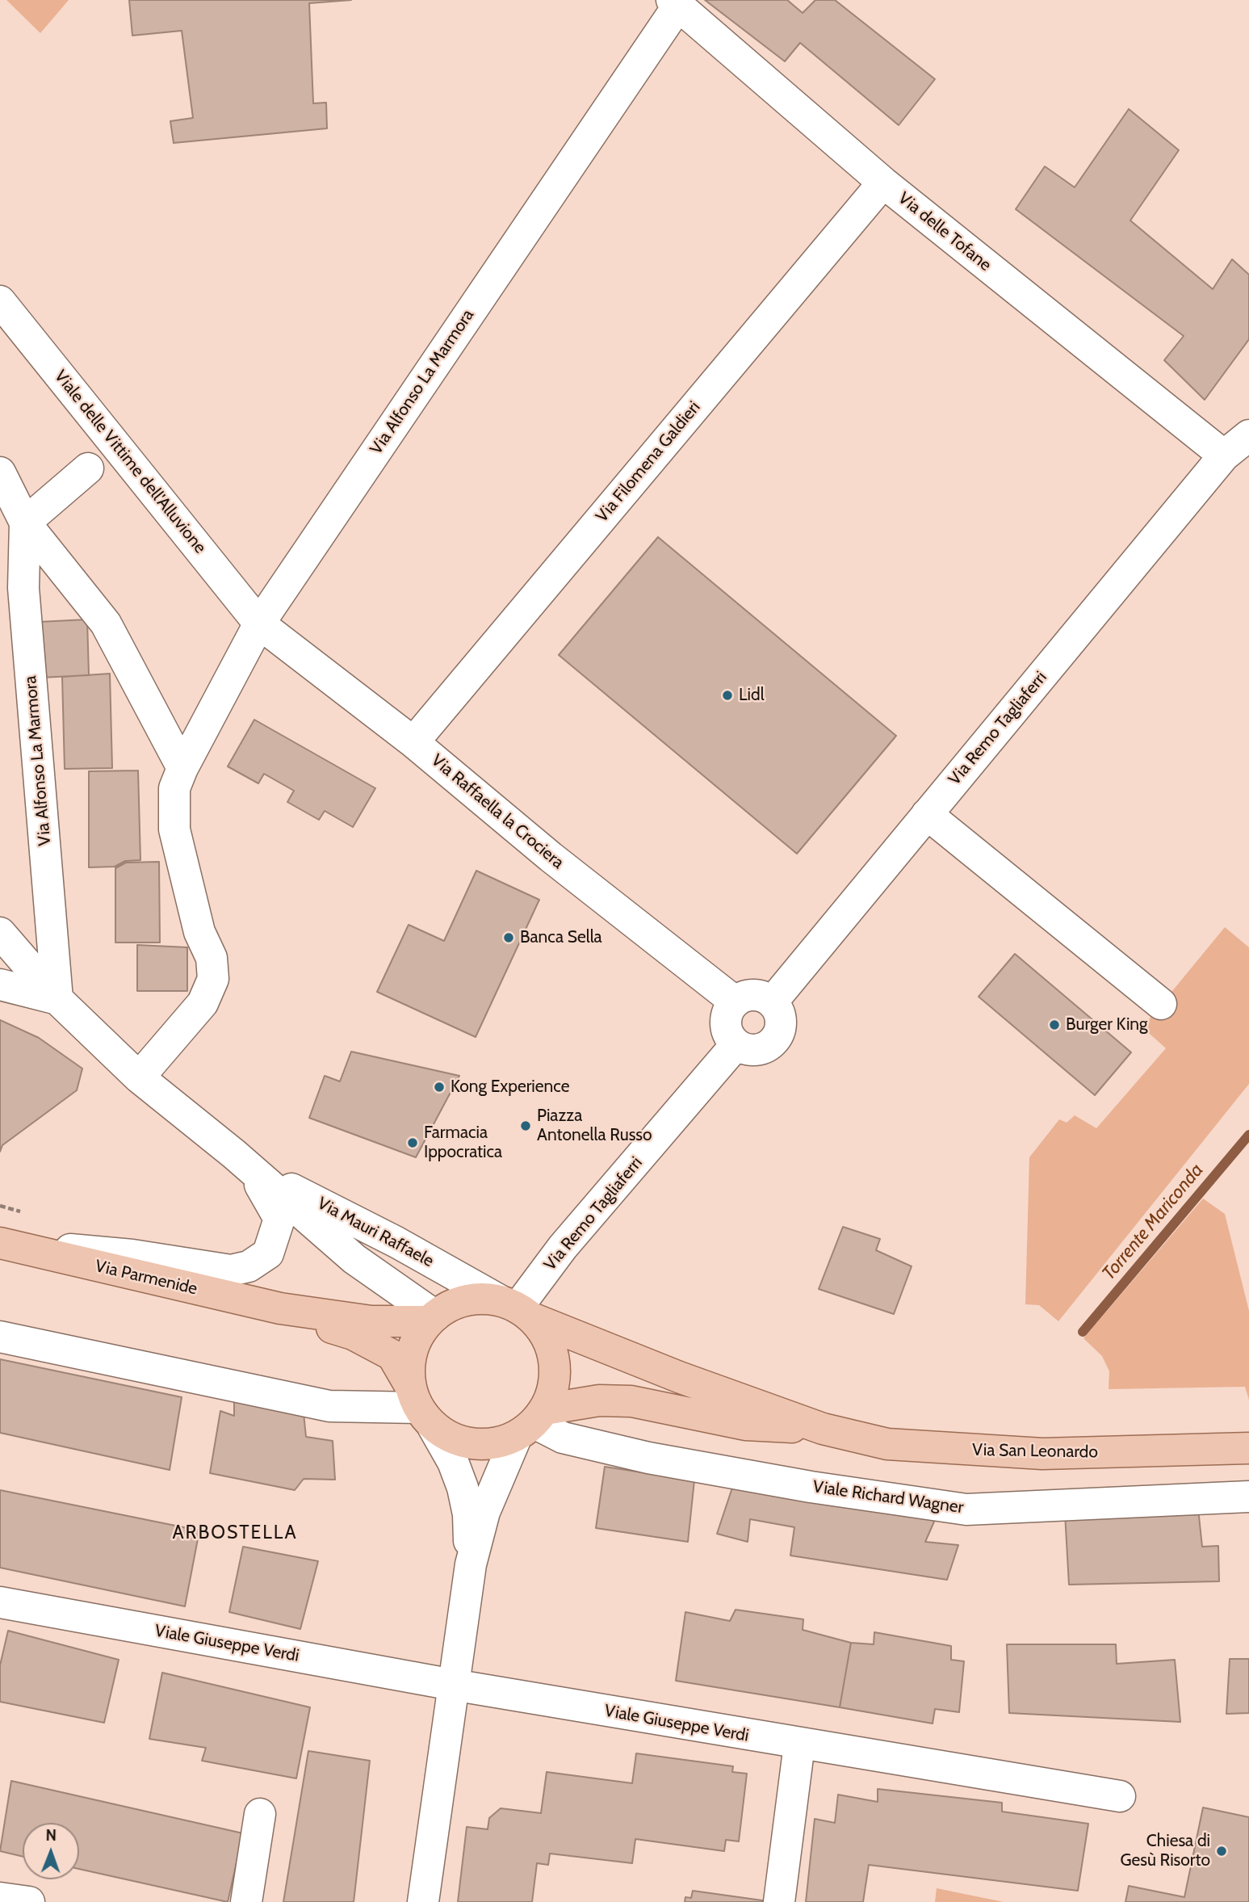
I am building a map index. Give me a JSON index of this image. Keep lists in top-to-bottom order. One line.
{"streets":{"main road":["Via Parmenide","Via San Leonardo"],"street":["Via delle Tofane","Via Alfonso La Marmora","Viale delle Vittime dell'Alluvione","Via Filomena Galdieri","Via Remo Tagliaferri","Via Raffaella la Crociera","Via Mauri Raffaele","Viale Richard Wagner","Viale Giuseppe Verdi"]},"crossings":[["Via delle Tofane","Via Alfonso La Marmora"],["Via delle Tofane","Via Filomena Galdieri"],["Via delle Tofane","Via Remo Tagliaferri"],["Via Alfonso La Marmora","Viale delle Vittime dell'Alluvione"],["Via Alfonso La Marmora","Via Raffaella la Crociera"],["Via Alfonso La Marmora","Via Mauri Raffaele"],["Viale delle Vittime dell'Alluvione","Via Raffaella la Crociera"],["Via Filomena Galdieri","Via Raffaella la Crociera"],["Via Remo Tagliaferri","Via Raffaella la Crociera"],["Via Remo Tagliaferri","Via Mauri Raffaele"],["Via Remo Tagliaferri","Via Parmenide"],["Via Remo Tagliaferri","Via San Leonardo"],["Via Remo Tagliaferri","Viale Richard Wagner"],["Via Mauri Raffaele","Via Parmenide"],["Via Mauri Raffaele","Via San Leonardo"],["Via Mauri Raffaele","Viale Richard Wagner"],["Via Parmenide","Via San Leonardo"],["Via Parmenide","Viale Richard Wagner"],["Via San Leonardo","Viale Richard Wagner"]],"districts":["ARBOSTELLA"],"water":["Torrente Mariconda"],"places":["Lidl","Banca Sella","Burger King","Kong Experience","Piazza Antonella Russo","Farmacia Ippocratica","Chiesa di Gesù Risorto"],"north":"top"}
